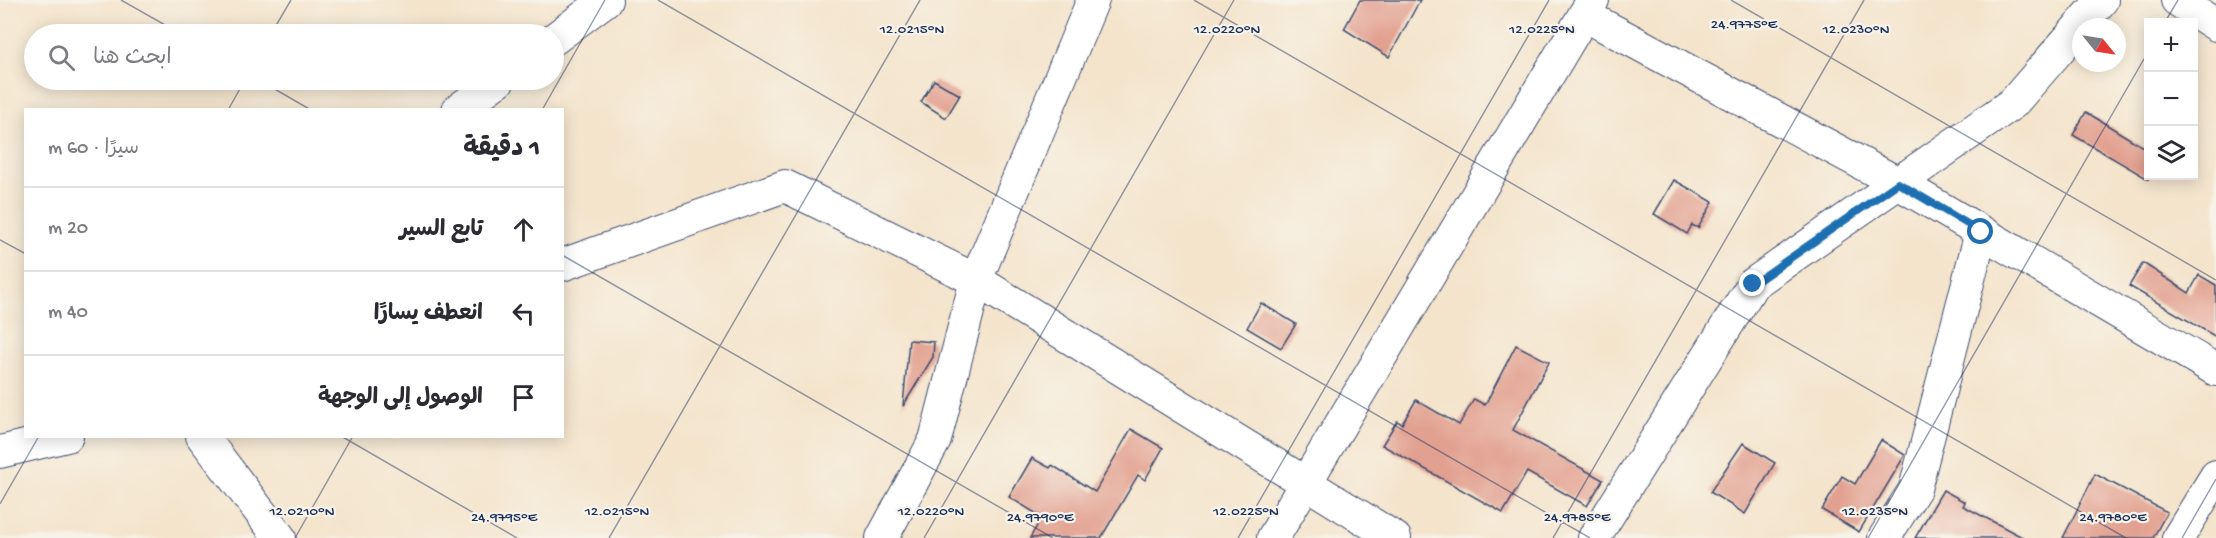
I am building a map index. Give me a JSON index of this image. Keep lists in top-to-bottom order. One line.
{"north":"bottom right","page":{"map_buttons":["+","−"],"search":"ابحث هنا","heading":["1 دقيقة","سيرًا · 60 m"],"list":[["تابع السير","20 m"],["انعطف يسارًا","40 m"],"الوصول إلى الوجهة"]},"coordinates":["24.9775°E","12.0220°N","12.0215°N","12.0225°N","12.0230°N","12.0210°N","12.0235°N","24.9795°E","24.9790°E","24.9785°E","24.9780°E"]}
